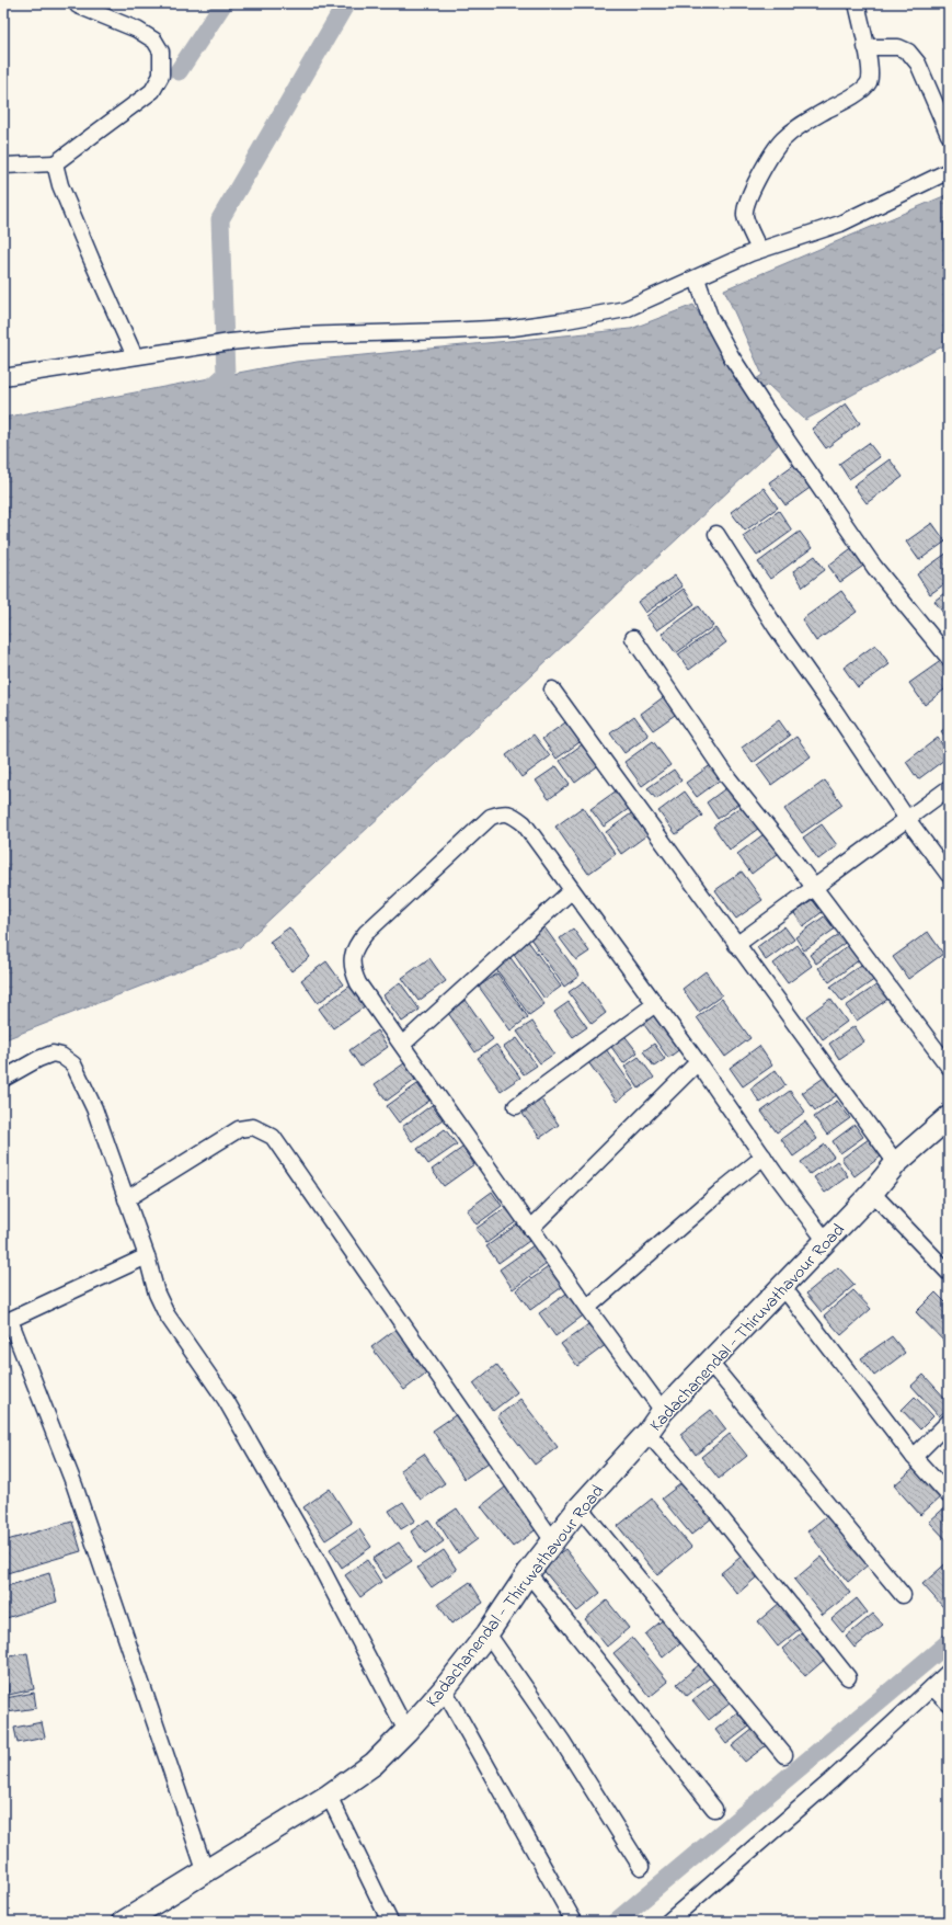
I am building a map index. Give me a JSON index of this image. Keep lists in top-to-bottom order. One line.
{"streets":{"main road":["Kadachanendal - Thiruvathavour Road"]}}
